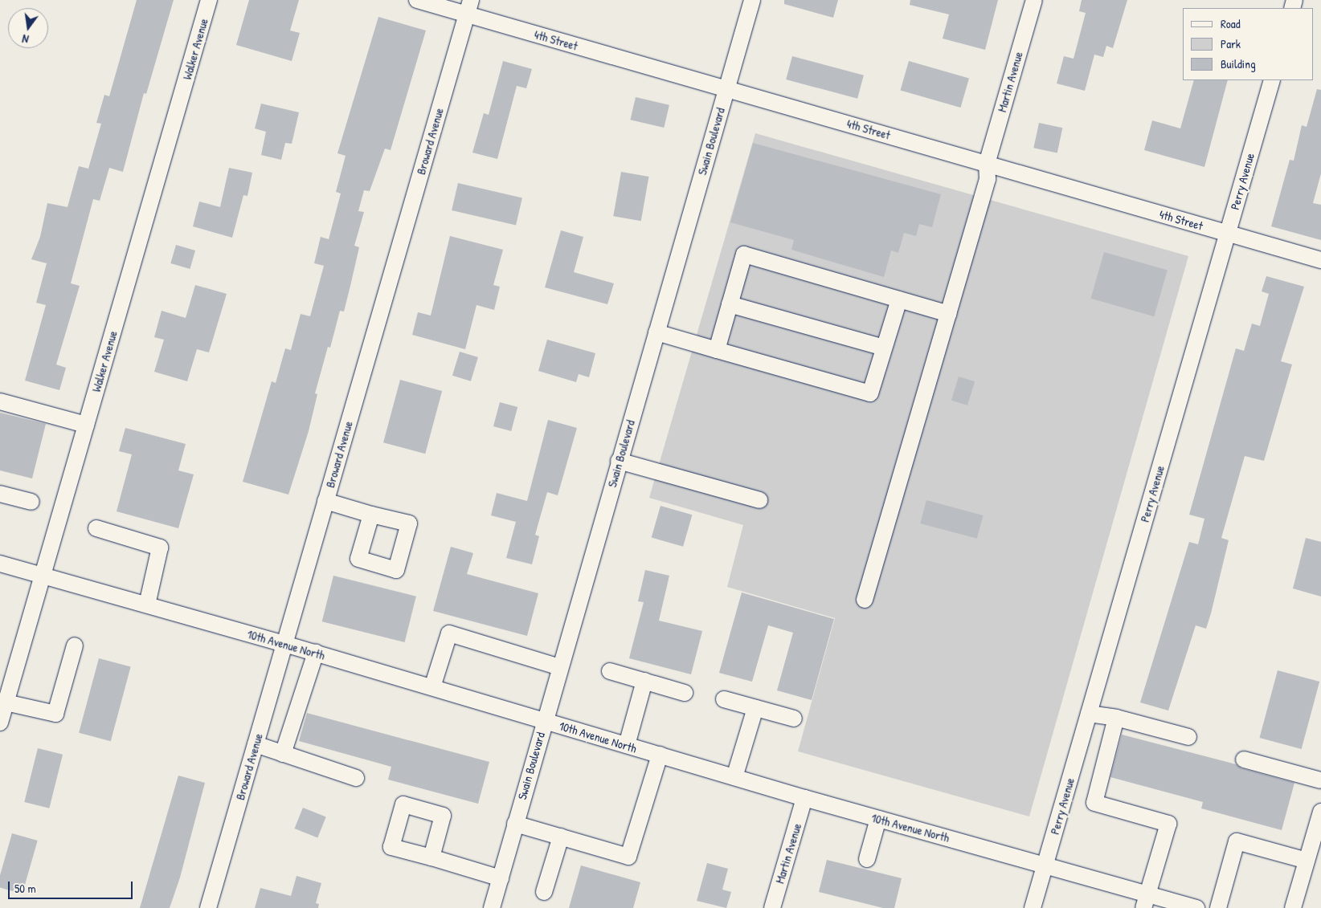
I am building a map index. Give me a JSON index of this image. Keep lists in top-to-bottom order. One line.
{"streets":{"street":["4th Street","Walker Avenue","Martin Avenue","Broward Avenue","Swain Boulevard","Perry Avenue","10th Avenue North"]},"crossings":[["4th Street","Martin Avenue"],["4th Street","Broward Avenue"],["4th Street","Swain Boulevard"],["4th Street","Perry Avenue"],["Walker Avenue","10th Avenue North"],["Martin Avenue","10th Avenue North"],["Broward Avenue","10th Avenue North"],["Swain Boulevard","10th Avenue North"],["Perry Avenue","10th Avenue North"]],"legend":["Road","Park","Building"],"scale_bar":"50 m","north":"bottom"}
